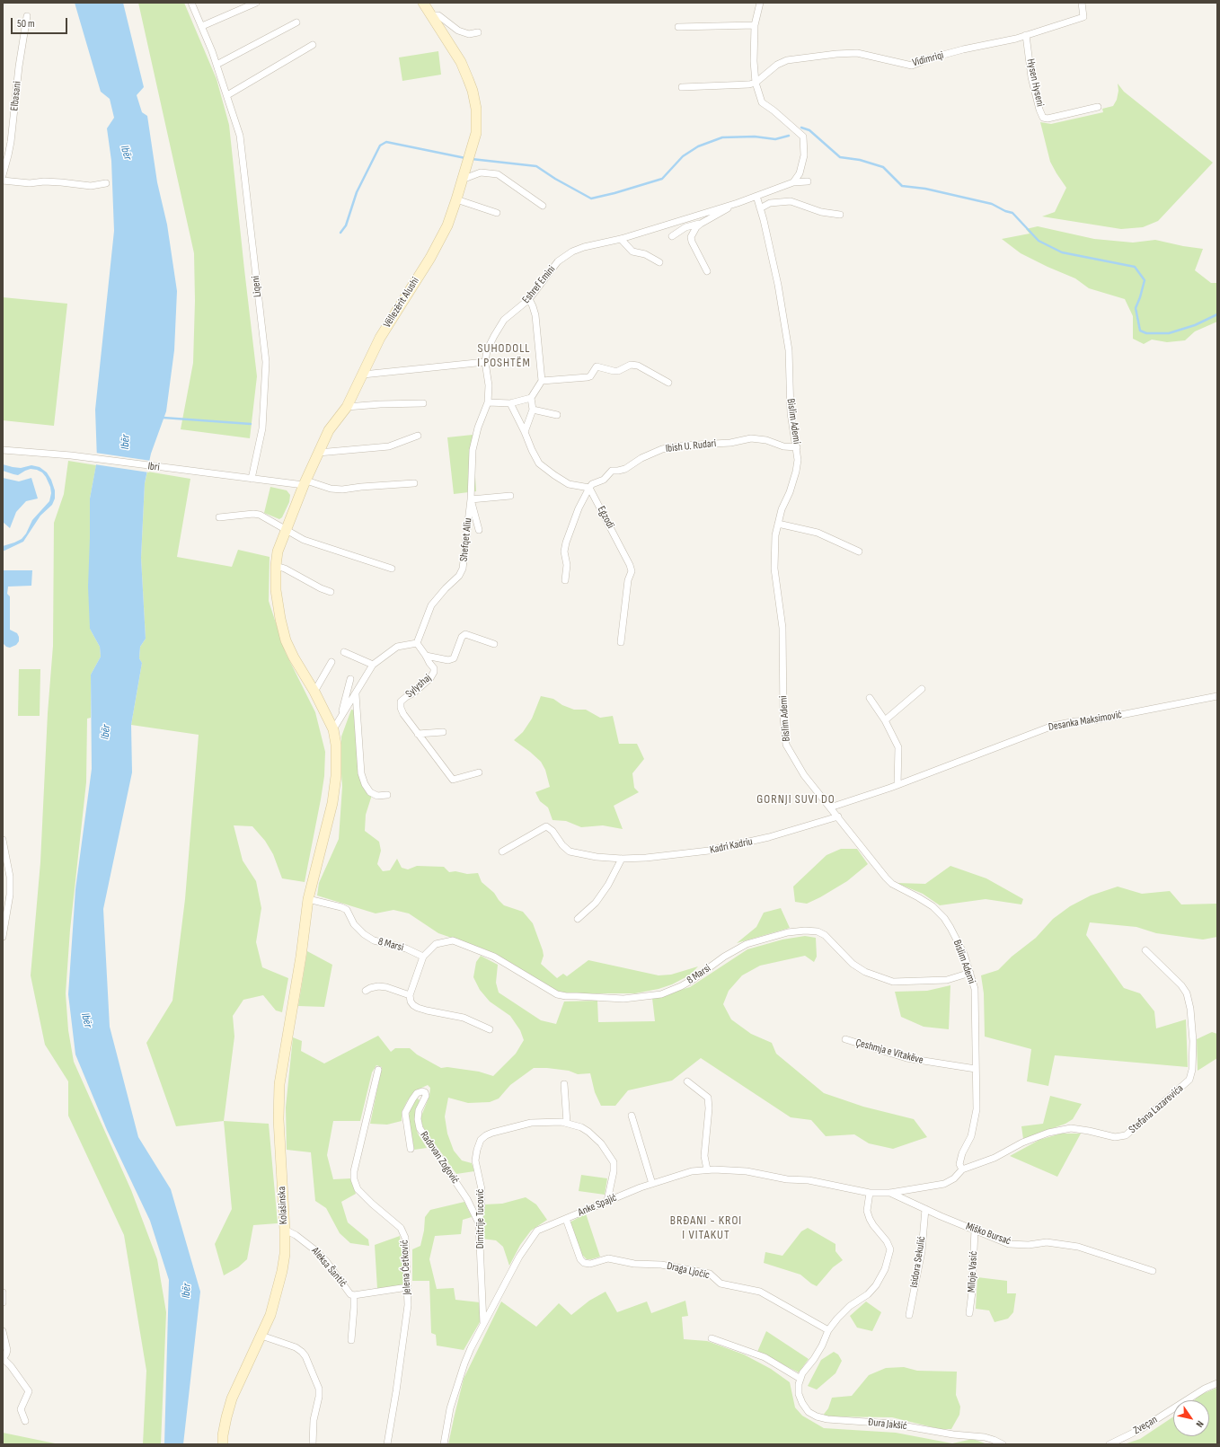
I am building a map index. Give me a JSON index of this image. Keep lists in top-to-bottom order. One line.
{"streets":{"main road":["Vëllezërit Alushi","Kolašinska"],"street":["Vidimriqi","Hysen Hyseni","Elbasani","Eshref Emini","Liqeni","Bislim Ademi","Ibish U. Rudari","Ibri","Egzodi","Shefqet Aliu","Sylyshaj","Desanka Maksimović","Kadri Kadriu","8 Marsi","Çeshmja e Vitakëve","Stefana Lazarevića","Radovan Zogović","Anke Spajić","Dimitrije Tucović","Miško Bursać","Isidora Sekulić","Aleksa Šantić","Jelena Ćetković","Draga Ljočic","Miloje Vasić","Ðura Jakšić","Zveçan"]},"crossings":[["Vidimriqi","Hysen Hyseni"],["Eshref Emini","Bislim Ademi"],["Eshref Emini","Shefqet Aliu"],["Liqeni","Ibri"],["Vëllezërit Alushi","Ibri"],["Vëllezërit Alushi","8 Marsi"],["Vëllezërit Alushi","Kolašinska"],["Bislim Ademi","Ibish U. Rudari"],["Bislim Ademi","Desanka Maksimović"],["Bislim Ademi","Kadri Kadriu"],["Bislim Ademi","8 Marsi"],["Bislim Ademi","Çeshmja e Vitakëve"],["Bislim Ademi","Stefana Lazarevića"],["Ibish U. Rudari","Egzodi"],["Shefqet Aliu","Sylyshaj"],["8 Marsi","Kolašinska"],["Radovan Zogović","Dimitrije Tucović"],["Kolašinska","Aleksa Šantić"],["Anke Spajić","Dimitrije Tucović"],["Anke Spajić","Miško Bursać"],["Anke Spajić","Draga Ljočic"],["Miško Bursać","Isidora Sekulić"],["Miško Bursać","Miloje Vasić"],["Aleksa Šantić","Jelena Ćetković"]],"districts":["SUHODOLL I POSHTËM","GORNJI SUVI DO","BRĐANI - KROI I VITAKUT"],"water":["Ibër"],"scale_bar":"50 m","north":"bottom right"}
